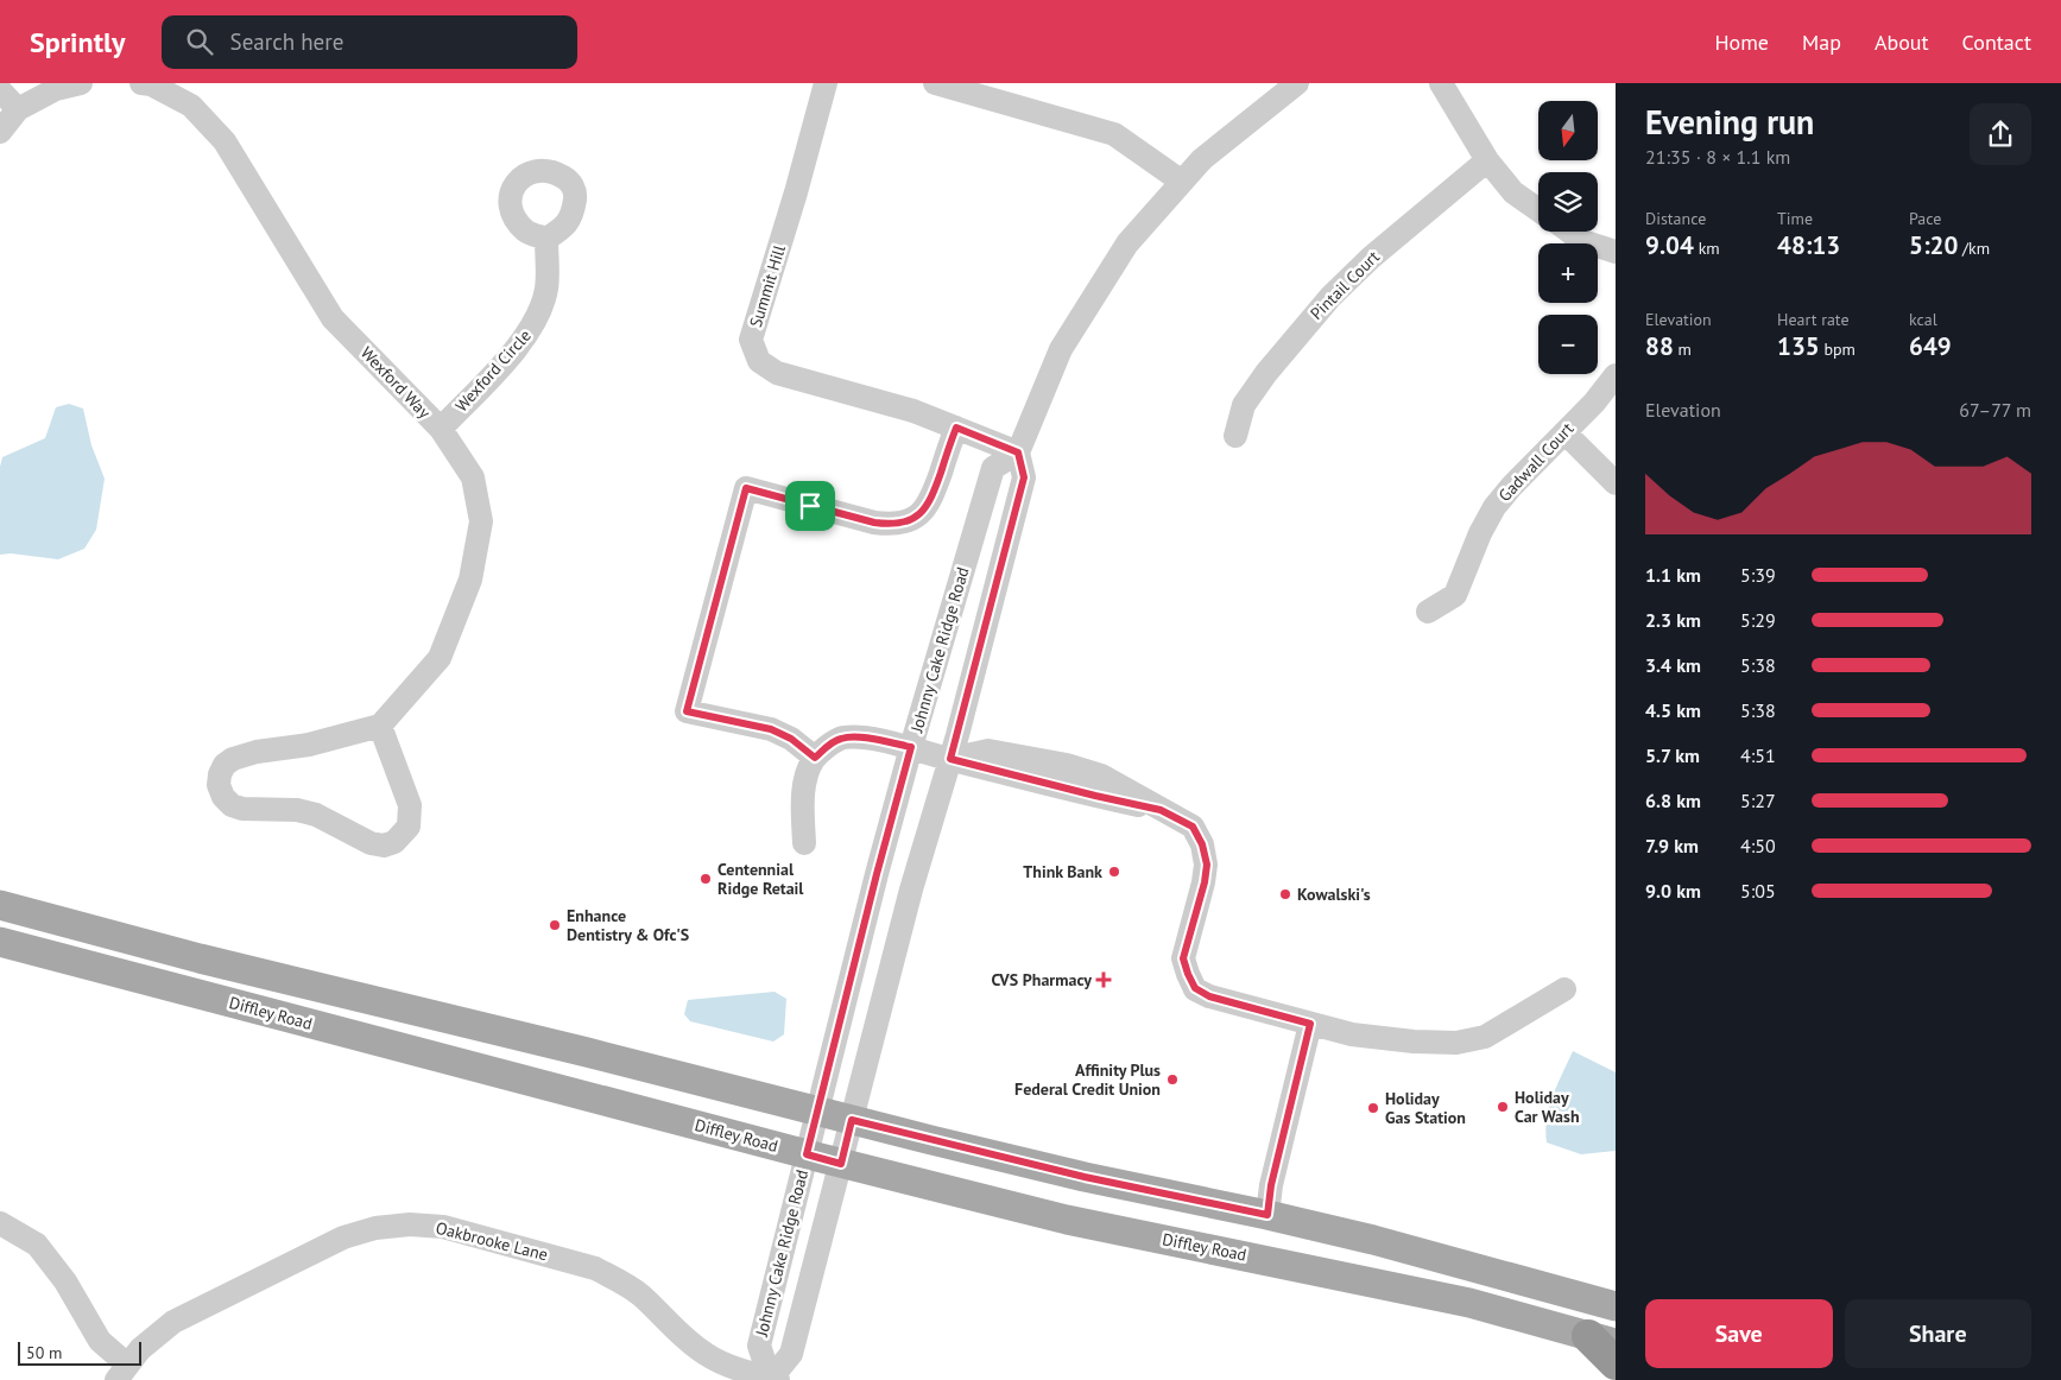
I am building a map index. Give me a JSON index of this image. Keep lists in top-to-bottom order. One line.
{"streets":{"main road":["Diffley Road"],"street":["Pintail Court","Summit Hill","Wexford Circle","Wexford Way","Gadwall Court","Johnny Cake Ridge Road","Oakbrooke Lane"]},"crossings":[["Summit Hill","Johnny Cake Ridge Road"],["Wexford Circle","Wexford Way"],["Johnny Cake Ridge Road","Diffley Road"],["Johnny Cake Ridge Road","Oakbrooke Lane"]],"places":{"other":["Think Bank","Centennial Ridge Retail","Kowalski's","Enhance Dentistry & Ofc'S","Affinity Plus Federal Credit Union","Holiday Car Wash","Holiday Gas Station"],"health":["CVS Pharmacy"]},"scale_bar":"50 m","north":"bottom","page":{"header":"Sprintly","search":"Search here","nav":["Home","Map","About","Contact"],"heading":["Evening run","21:35 · 8 × 1.1 km"],"map_buttons":["+","−"],"stats":[["Distance","9.04 km"],["Time","48:13"],["Pace","5:20 /km"],["Elevation","88 m"],["Heart rate","135 bpm"],["kcal","649"]],"chart":["Elevation","67–77 m"],"list":[{"name":"1.1 km","note":"5:39"},{"name":"2.3 km","note":"5:29"},{"name":"3.4 km","note":"5:38"},{"name":"4.5 km","note":"5:38"},{"name":"5.7 km","note":"4:51"},{"name":"6.8 km","note":"5:27"},{"name":"7.9 km","note":"4:50"},{"name":"9.0 km","note":"5:05"}],"buttons":["Save","Share"],"scale":"50 m"}}
